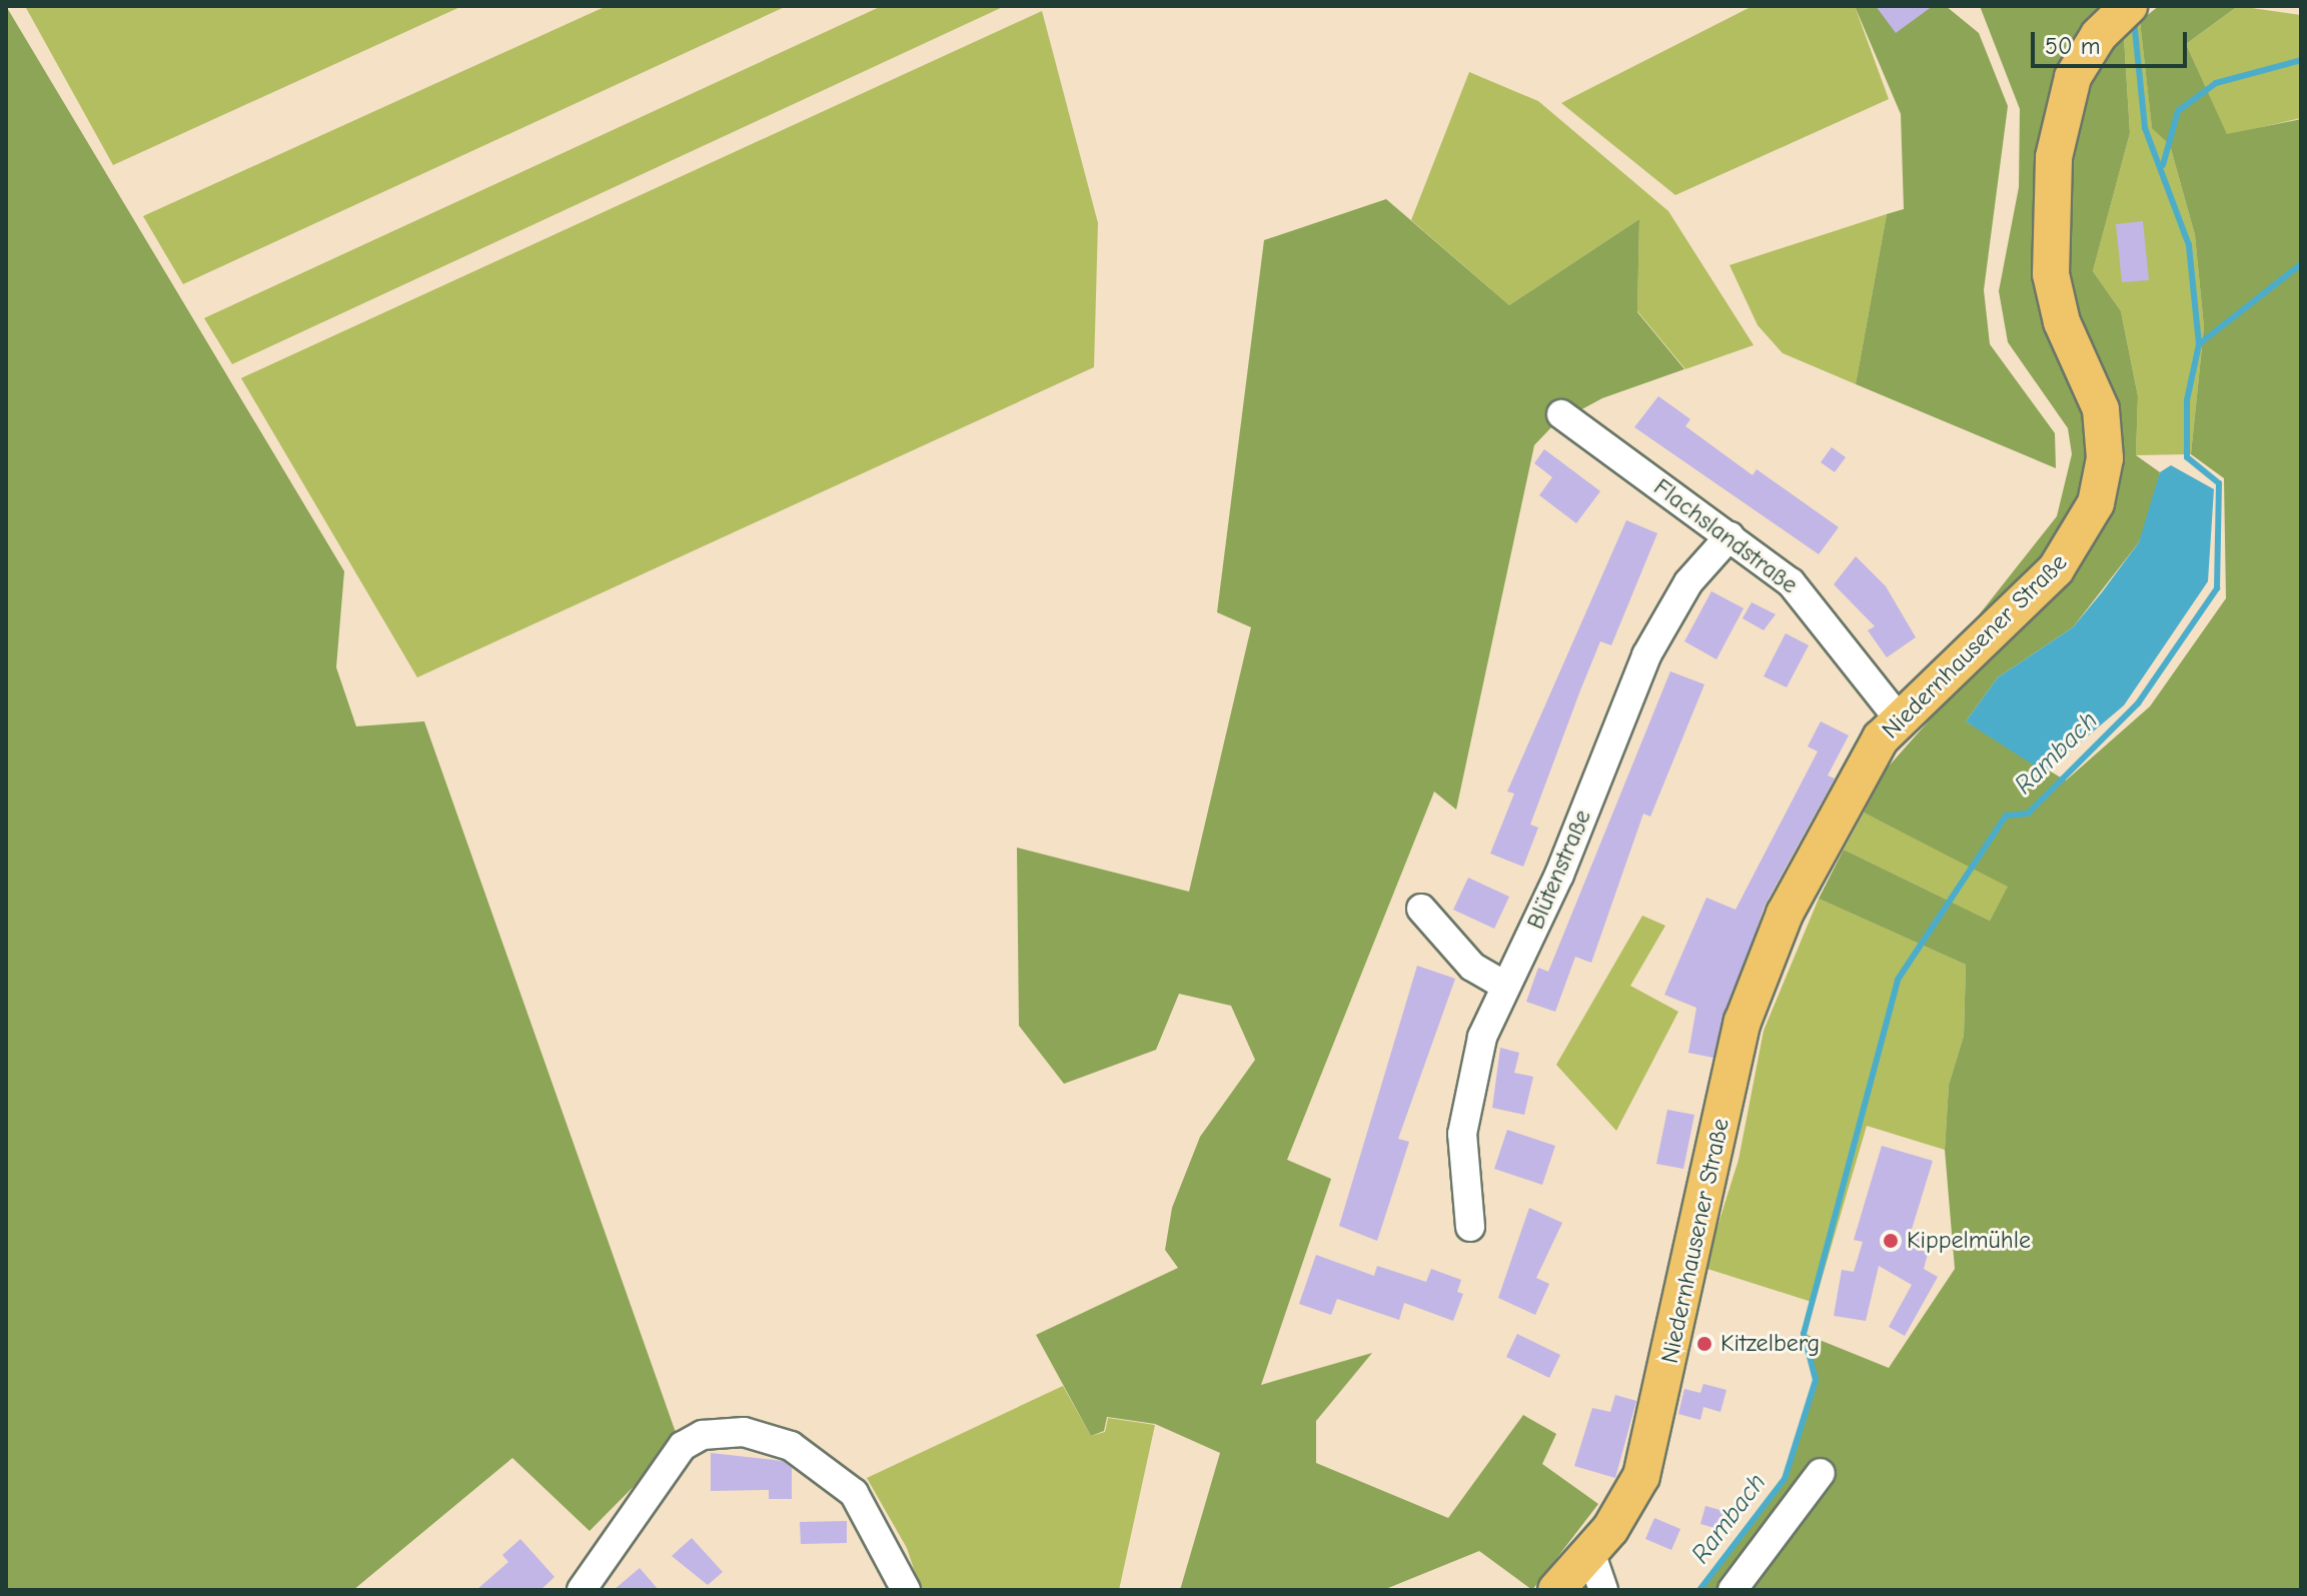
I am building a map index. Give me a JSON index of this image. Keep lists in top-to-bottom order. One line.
{"streets":{"main road":["Niedernhausener Straße"],"street":["Flachslandstraße","Blütenstraße"]},"crossings":[["Flachslandstraße","Niedernhausener Straße"],["Flachslandstraße","Blütenstraße"]],"water":["Rambach"],"places":["Kippelmühle","Kitzelberg"],"scale_bar":"50 m"}
